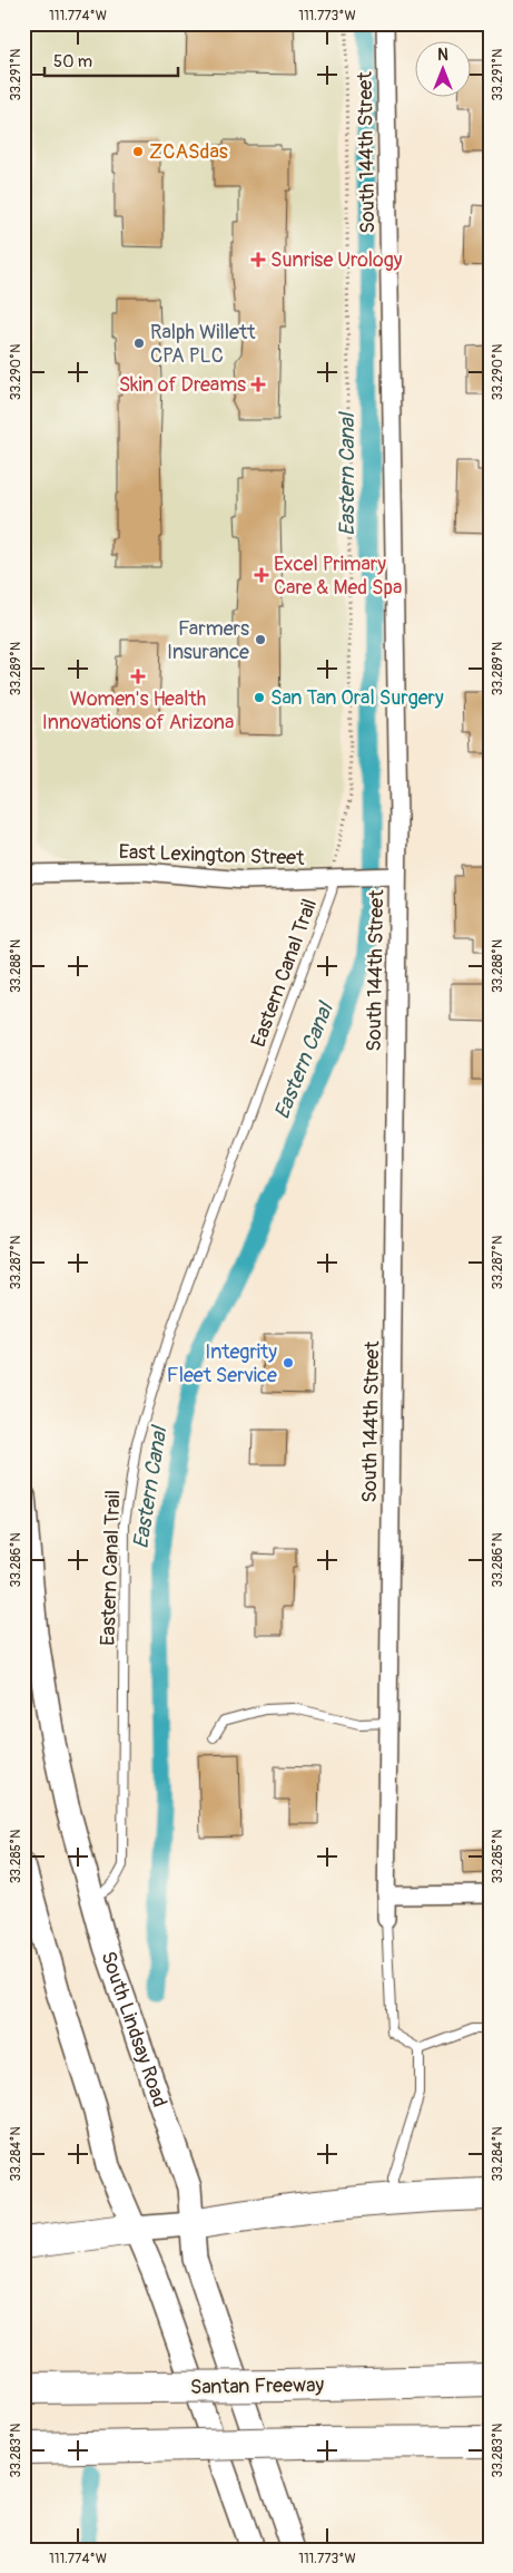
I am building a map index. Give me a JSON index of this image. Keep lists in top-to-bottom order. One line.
{"streets":{"highway":["Santan Freeway"],"main road":["South Lindsay Road"],"street":["South 144th Street","East Lexington Street"],"lane":["Eastern Canal Trail"]},"crossings":[["South 144th Street","East Lexington Street"],["East Lexington Street","Eastern Canal Trail"],["Eastern Canal Trail","South Lindsay Road"]],"water":["Eastern Canal"],"places":{"other":["ZCASdas","Ralph Willett CPA PLC","Farmers Insurance","San Tan Oral Surgery","Integrity Fleet Service"],"health":["Sunrise Urology","Skin of Dreams","Excel Primary Care & Med Spa","Women's Health Innovations of Arizona"]},"scale_bar":"50 m","north":"top","coordinates":["111.774°W","111.773°W","33.291°N","33.290°N","33.289°N","33.288°N","33.287°N","33.286°N","33.285°N","33.284°N","33.283°N"]}
